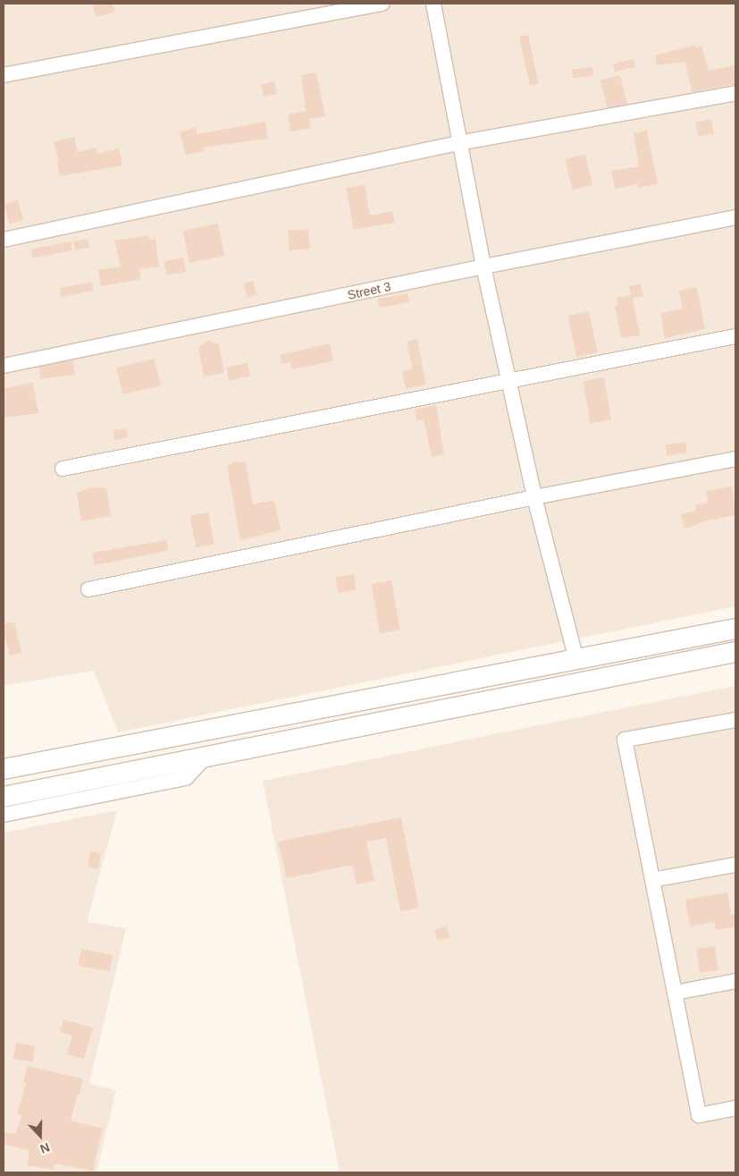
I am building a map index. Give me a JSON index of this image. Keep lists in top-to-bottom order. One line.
{"streets":{"street":["Street 3"]},"north":"bottom"}
